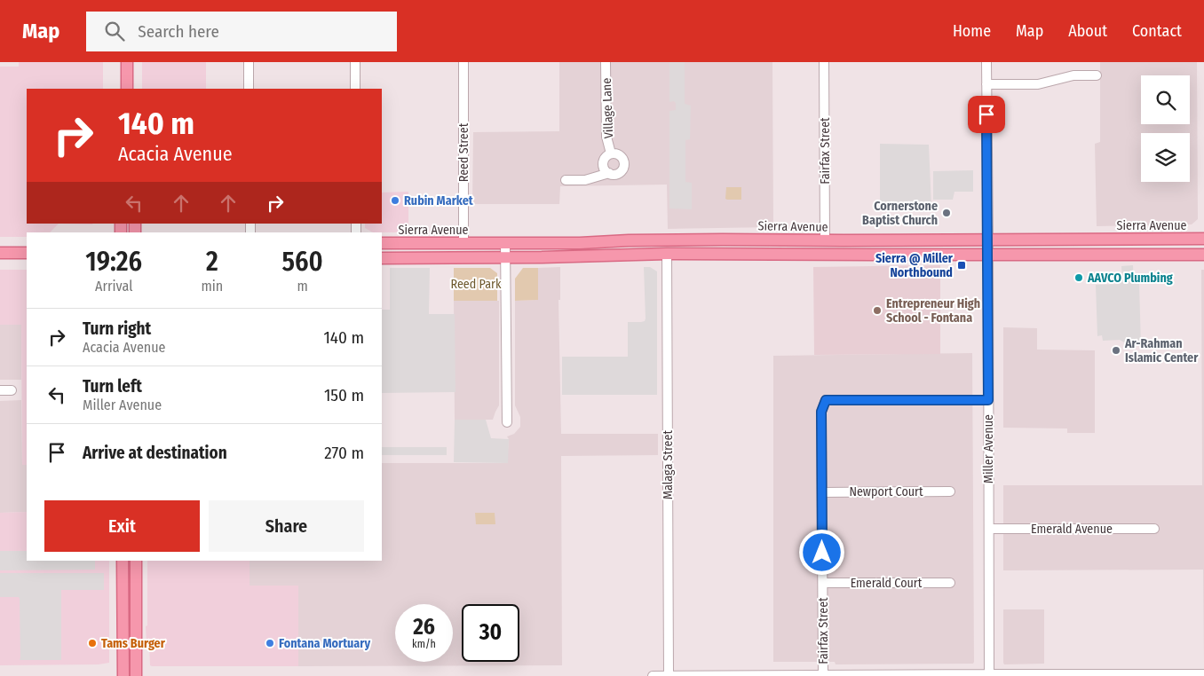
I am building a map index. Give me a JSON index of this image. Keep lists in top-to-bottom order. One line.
{"streets":{"main road":["Sierra Avenue"],"street":["Village Lane","Fairfax Street","Reed Street","Miller Avenue","Malaga Street","Newport Court","Emerald Avenue","Emerald Court"]},"crossings":[["Fairfax Street","Sierra Avenue"],["Fairfax Street","Miller Avenue"],["Fairfax Street","Newport Court"],["Fairfax Street","Emerald Court"],["Reed Street","Sierra Avenue"],["Sierra Avenue","Miller Avenue"],["Miller Avenue","Emerald Avenue"]],"parks":["Reed Park"],"places":{"other":["Rubin Market","Cornerstone Baptist Church","AAVCO Plumbing","Entrepreneur High School - Fontana","Ar-Rahman Islamic Center","Tams Burger","Fontana Mortuary"],"transit":["Sierra @ Miller Northbound"]},"page":{"header":"Map","search":"Search here","nav":["Home","Map","About","Contact"],"turn":["140 m","Acacia Avenue"],"eta":["19:26","Arrival","2","min","560","m"],"list":[{"name":"Turn right","note":"Acacia Avenue","value":"140 m"},{"name":"Turn left","note":"Miller Avenue","value":"150 m"},{"name":"Arrive at destination","value":"270 m"}],"buttons":["Exit","Share"],"speed":"26 km/h","limit":"30"}}
